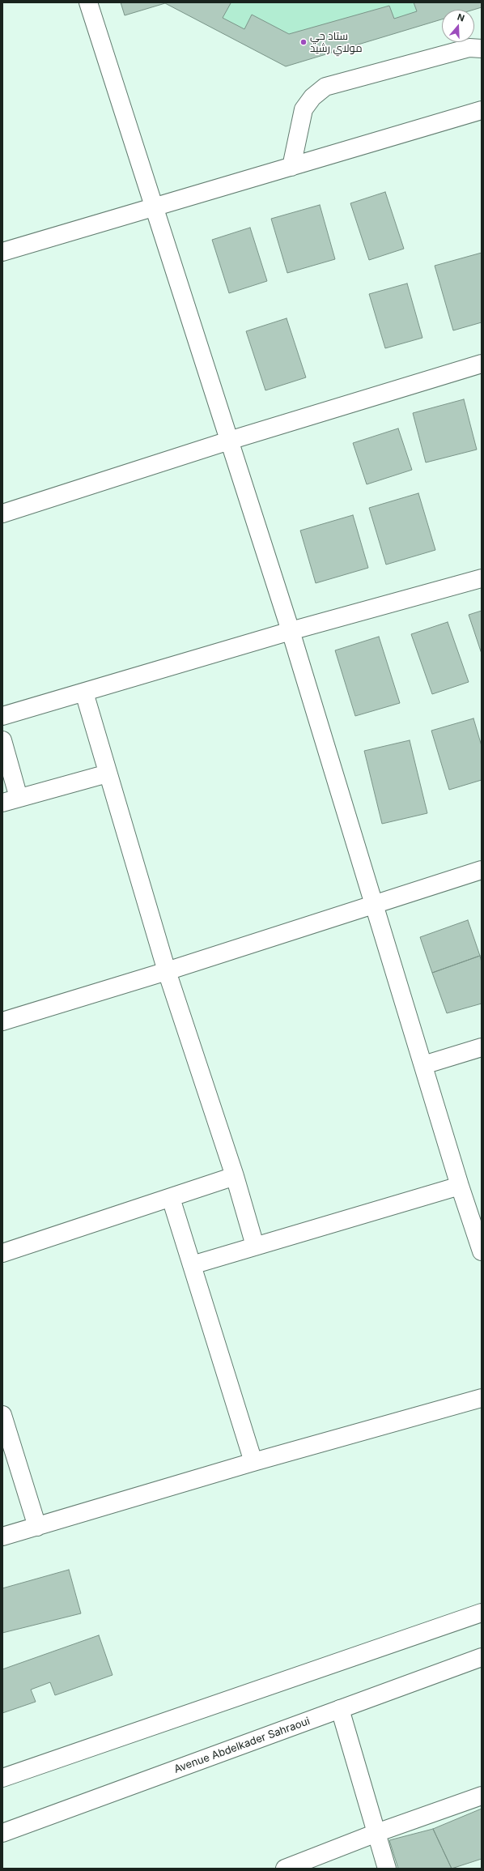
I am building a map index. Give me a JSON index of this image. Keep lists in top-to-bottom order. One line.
{"streets":{"street":["Avenue Abdelkader Sahraoui"]},"places":["ستاد حي مولاي رشيد"],"north":"top"}
